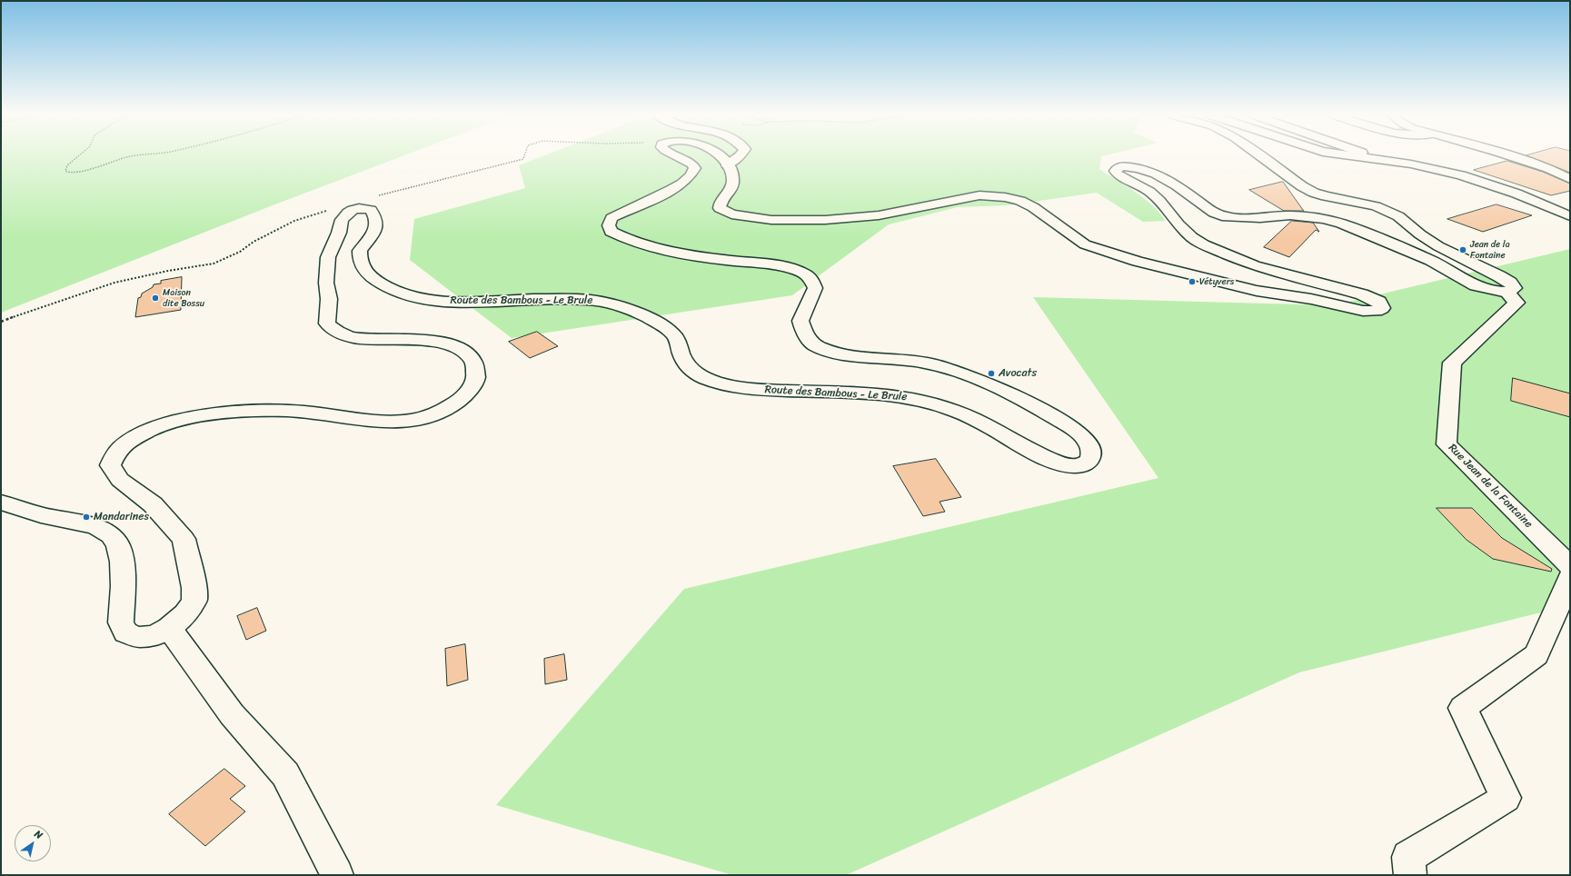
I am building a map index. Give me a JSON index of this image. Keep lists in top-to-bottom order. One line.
{"streets":{"main road":["Route des Bambous - Le Brule","Rue Jean de la Fontaine"]},"places":["Jean de la Fontaine","Vétyvers","Maison dite Bossu","Avocats","Mandarines"],"north":"top right"}
